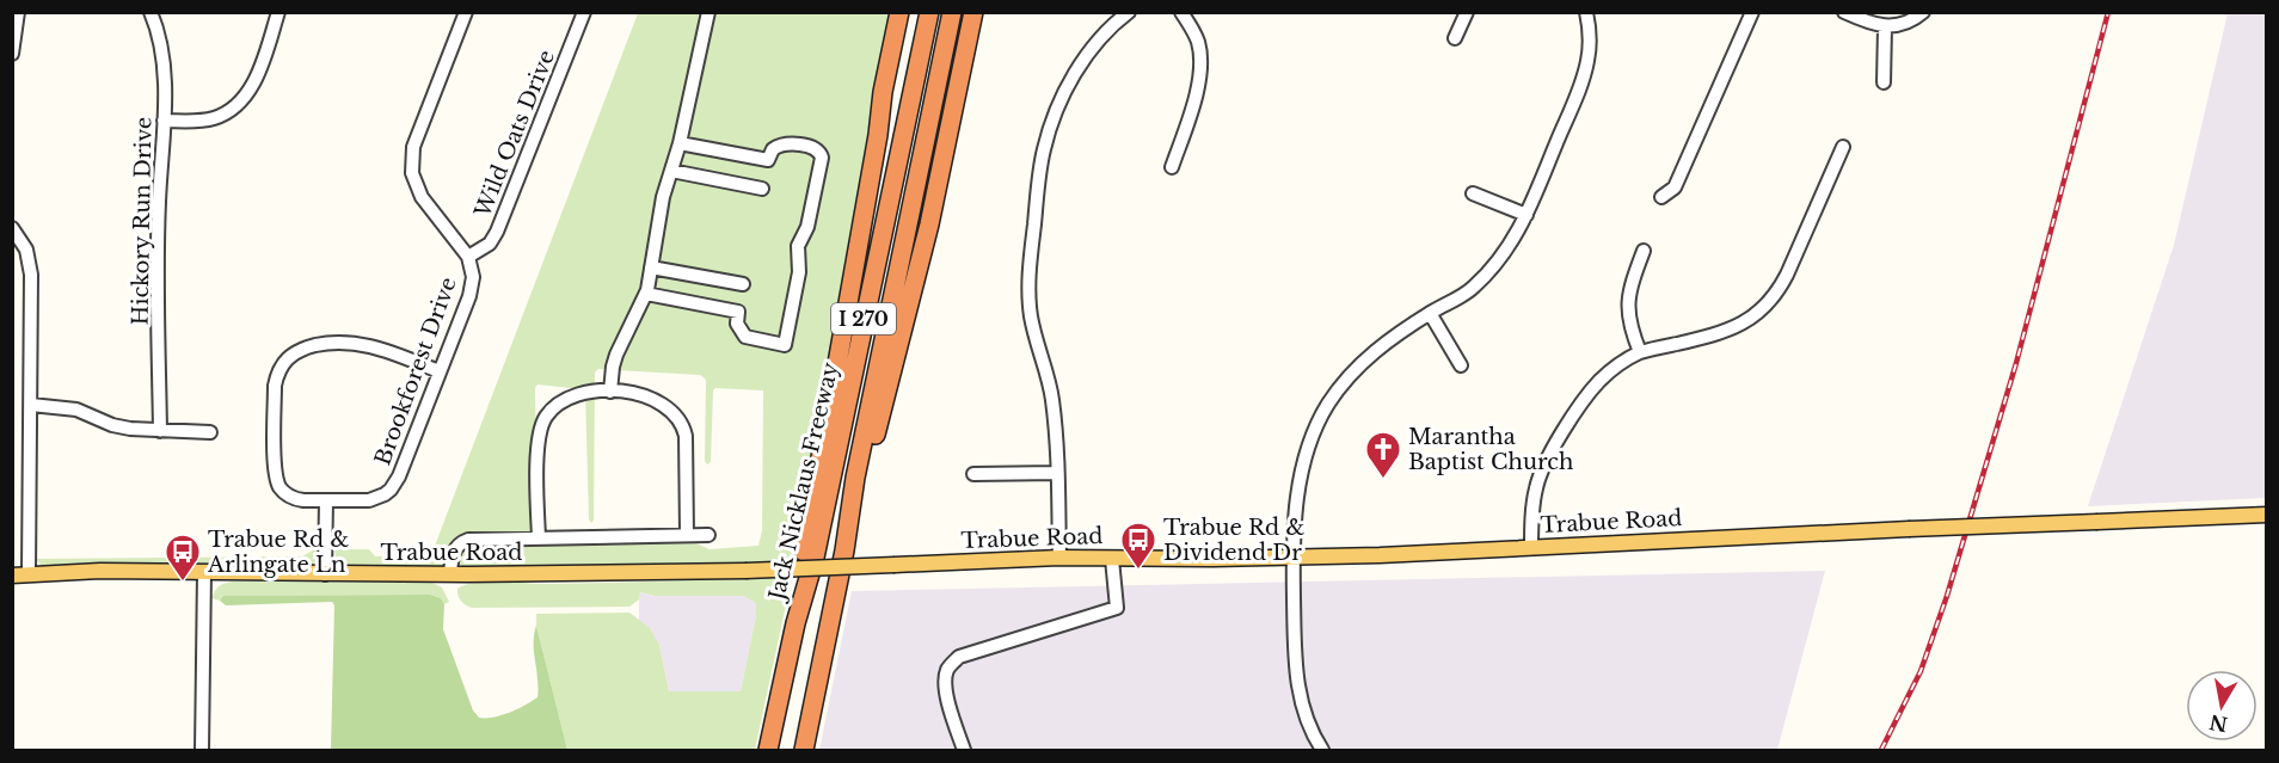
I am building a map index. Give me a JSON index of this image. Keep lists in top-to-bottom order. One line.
{"streets":{"highway":["I 270","Jack Nicklaus Freeway"],"main road":["Trabue Road"],"street":["Wild Oats Drive","Hickory Run Drive","Brookforest Drive"]},"crossings":[["Wild Oats Drive","Brookforest Drive"]],"places":{"church":["Marantha Baptist Church"],"bus stop":["Trabue Rd & Dividend Dr","Trabue Rd & Arlingate Ln"]},"north":"bottom"}
